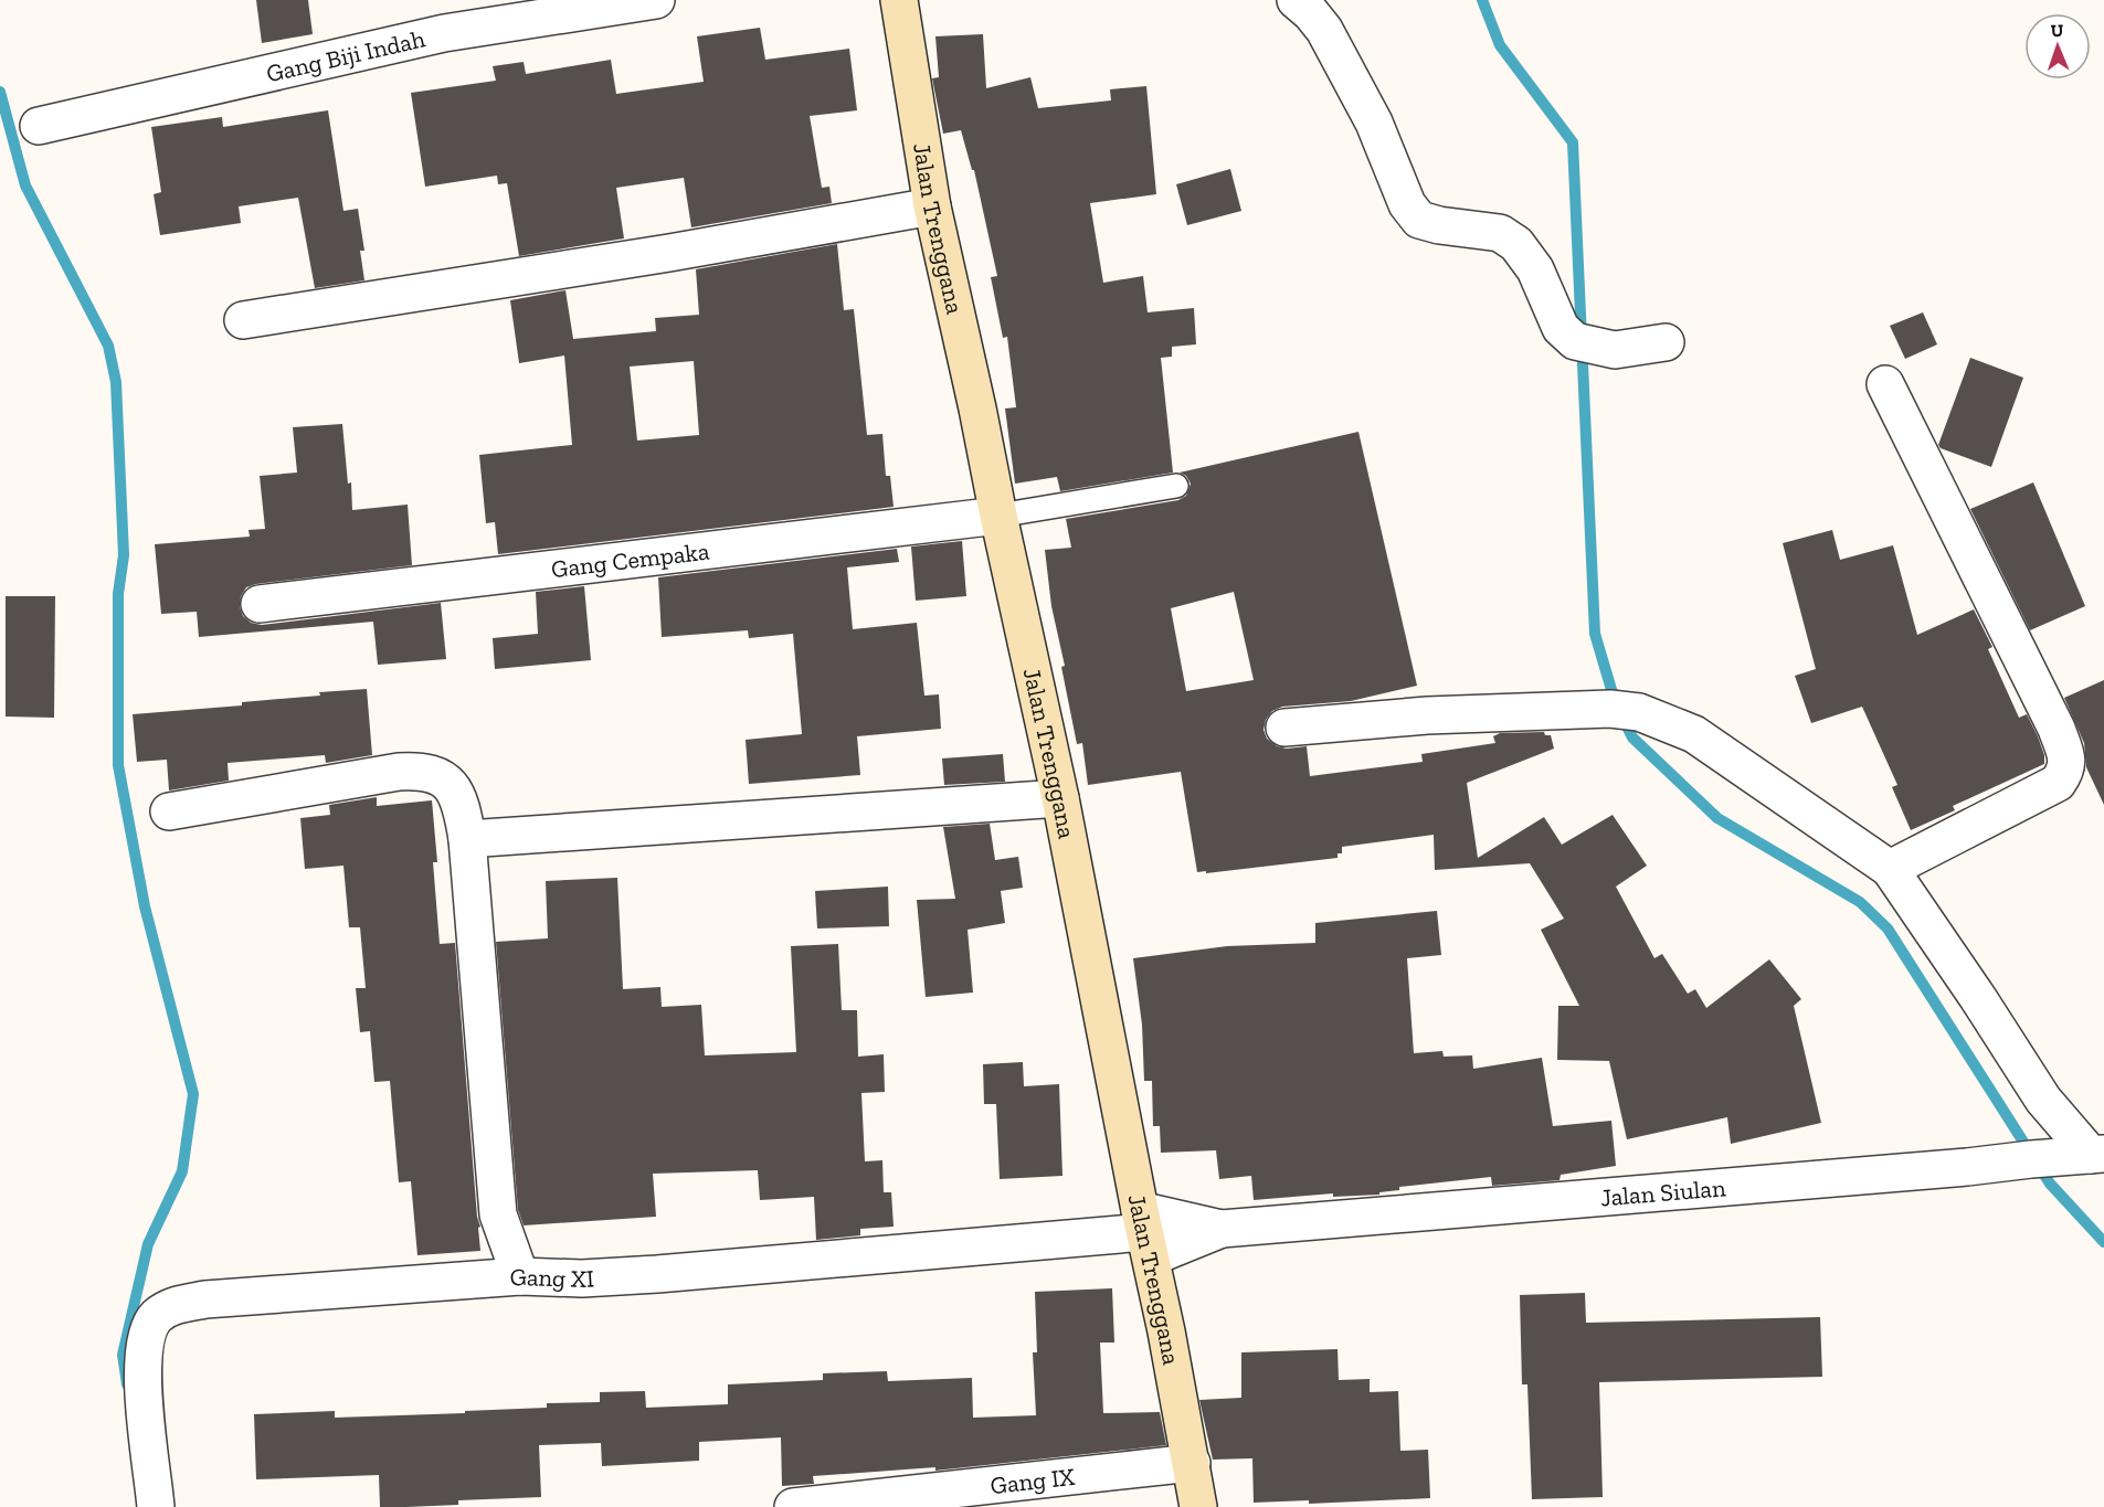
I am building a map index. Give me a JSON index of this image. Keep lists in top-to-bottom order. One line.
{"streets":{"main road":["Jalan Trenggana"],"street":["Gang Biji Indah","Gang Cempaka","Jalan Siulan","Gang XI","Gang IX"]},"crossings":[["Jalan Trenggana","Gang Cempaka"],["Jalan Trenggana","Jalan Siulan"],["Jalan Trenggana","Gang XI"],["Jalan Trenggana","Gang IX"],["Jalan Siulan","Gang XI"]],"north":"top"}
